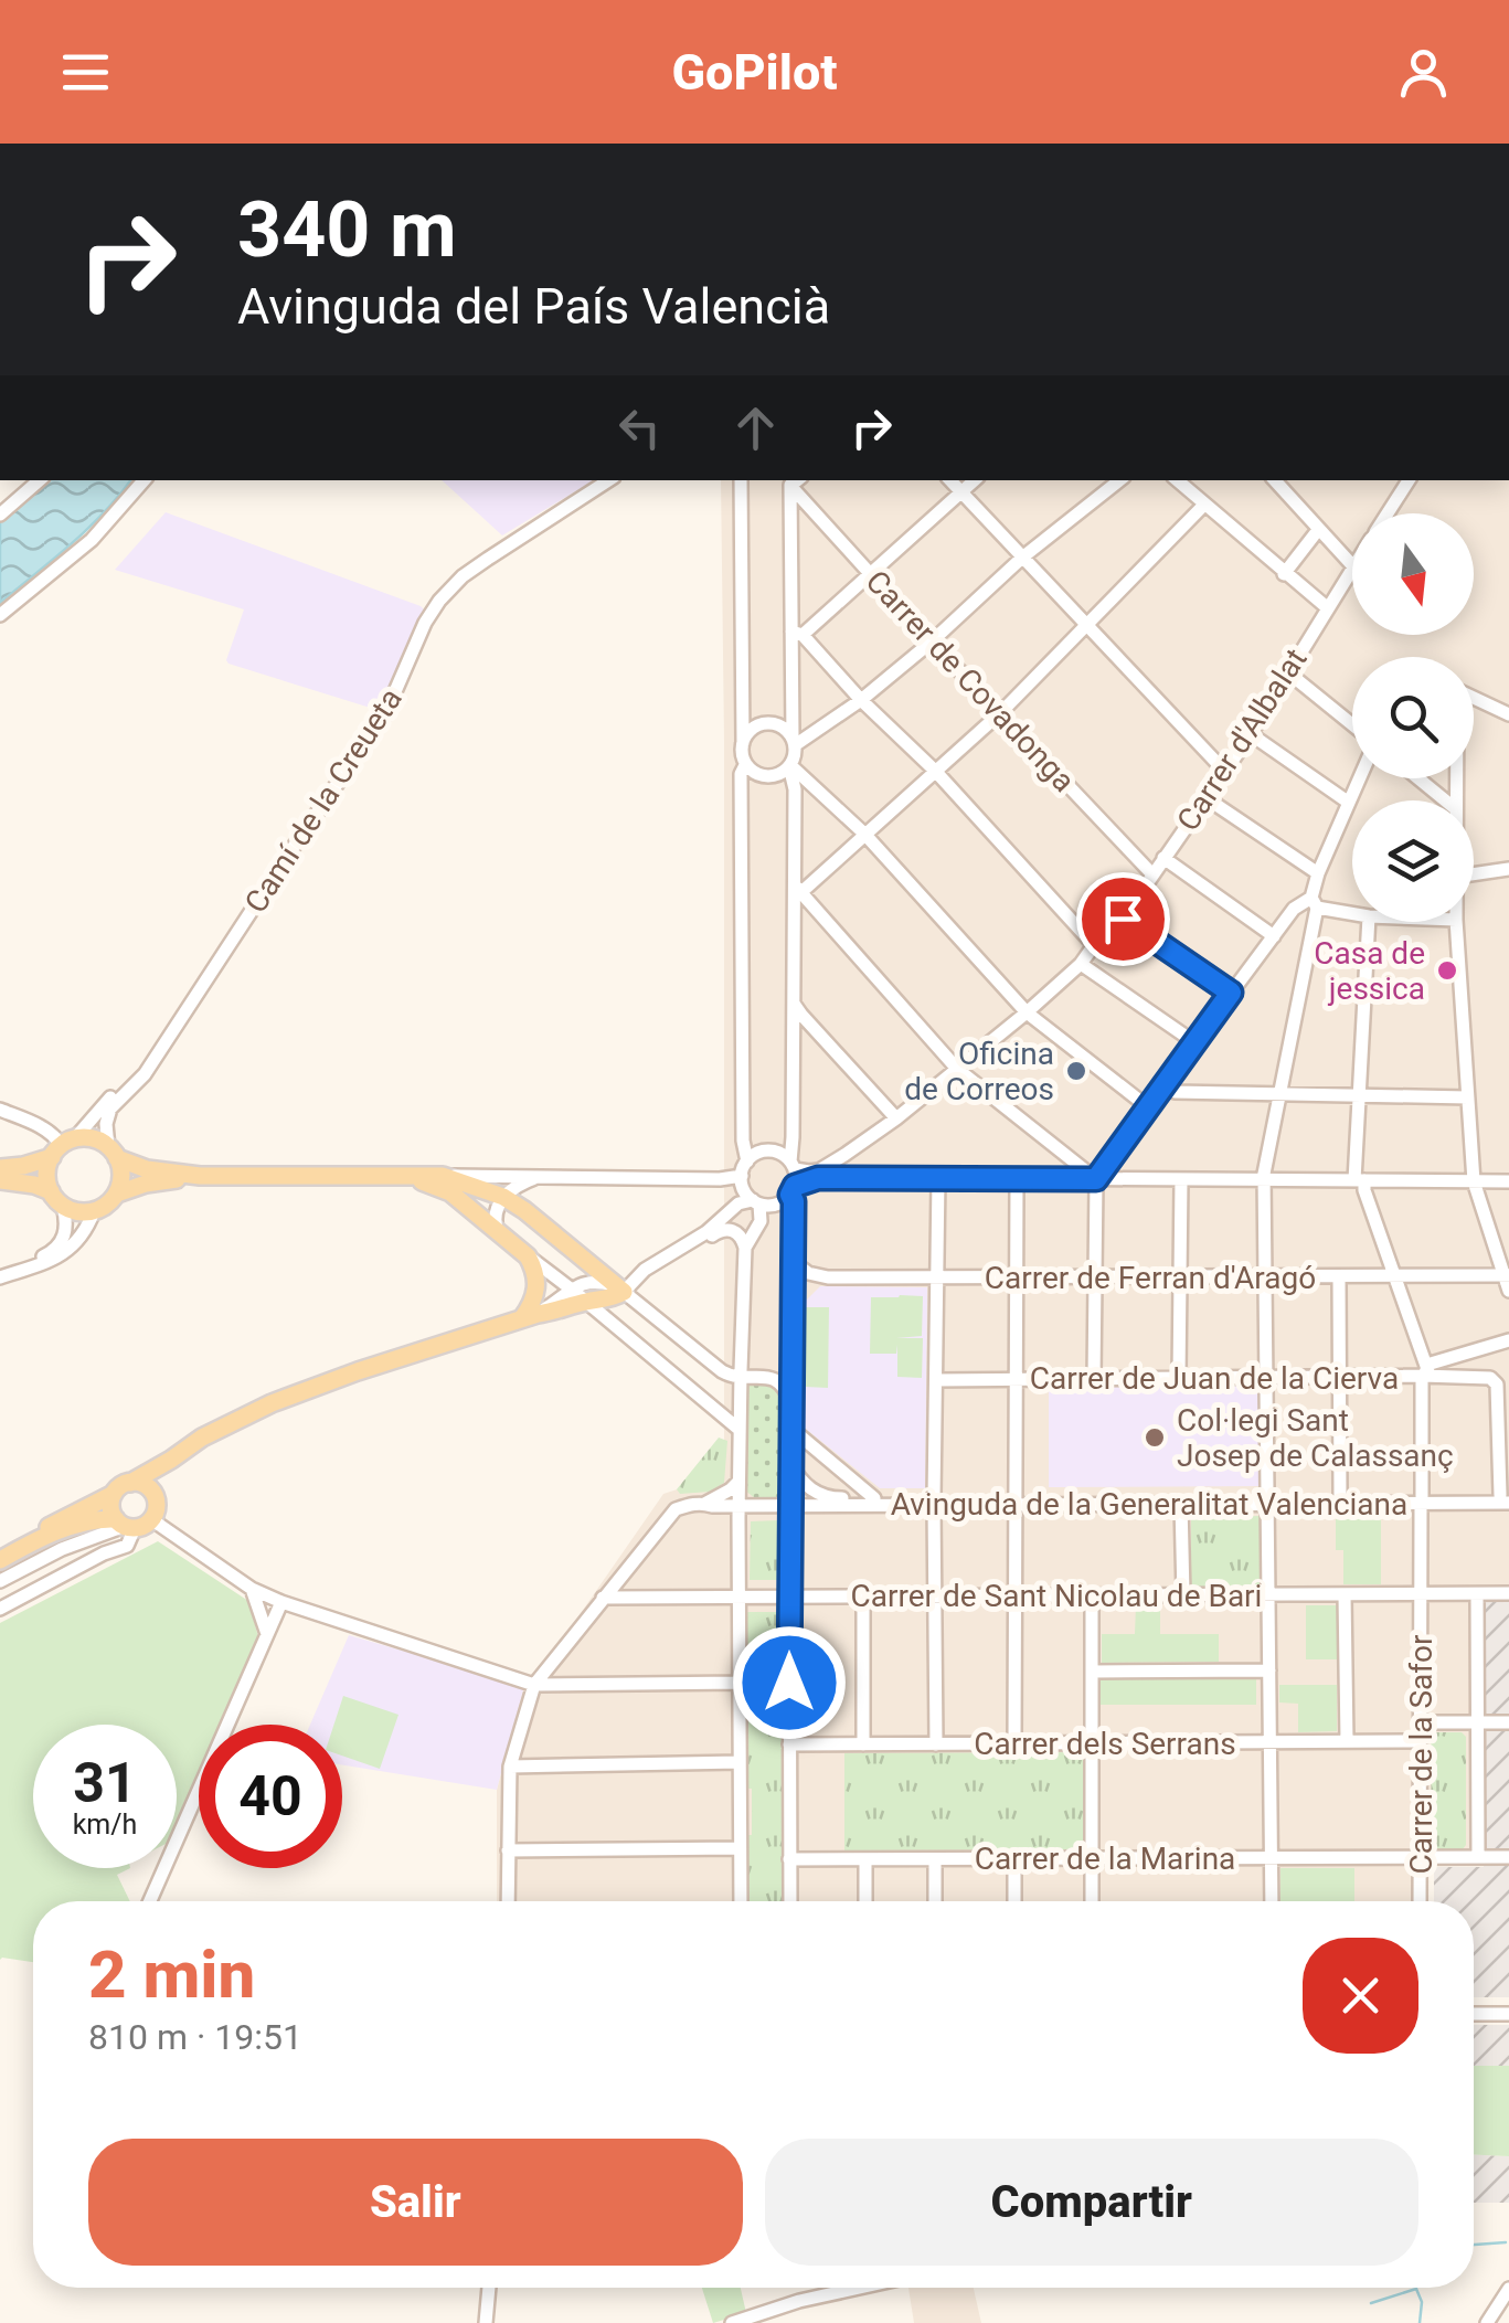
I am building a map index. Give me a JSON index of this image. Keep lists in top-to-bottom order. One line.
{"streets":{"street":["Carrer de Covadonga","Carrer d'Albalat","Camí de la Creueta","Carrer de Ferran d'Aragó","Carrer de Juan de la Cierva","Avinguda de la Generalitat Valenciana","Carrer de Sant Nicolau de Bari","Carrer dels Serrans","Carrer de la Safor","Carrer de la Marina"]},"crossings":[["Carrer de Covadonga","Carrer d'Albalat"],["Carrer de Ferran d'Aragó","Carrer de la Safor"],["Carrer de Juan de la Cierva","Avinguda de la Generalitat Valenciana"],["Carrer de Juan de la Cierva","Carrer de la Safor"],["Avinguda de la Generalitat Valenciana","Carrer de la Safor"],["Carrer de Sant Nicolau de Bari","Carrer de la Safor"],["Carrer dels Serrans","Carrer de la Safor"],["Carrer de la Safor","Carrer de la Marina"]],"places":["Casa de jessica","Oficina de Correos","Col·legi Sant Josep de Calassanç"],"north":"bottom","page":{"header":"GoPilot","turn":["340 m","Avinguda del País Valencià"],"speed":"31 km/h","limit":"40","heading":["2 min","810 m · 19:51"],"buttons":["Salir","Compartir"]}}
